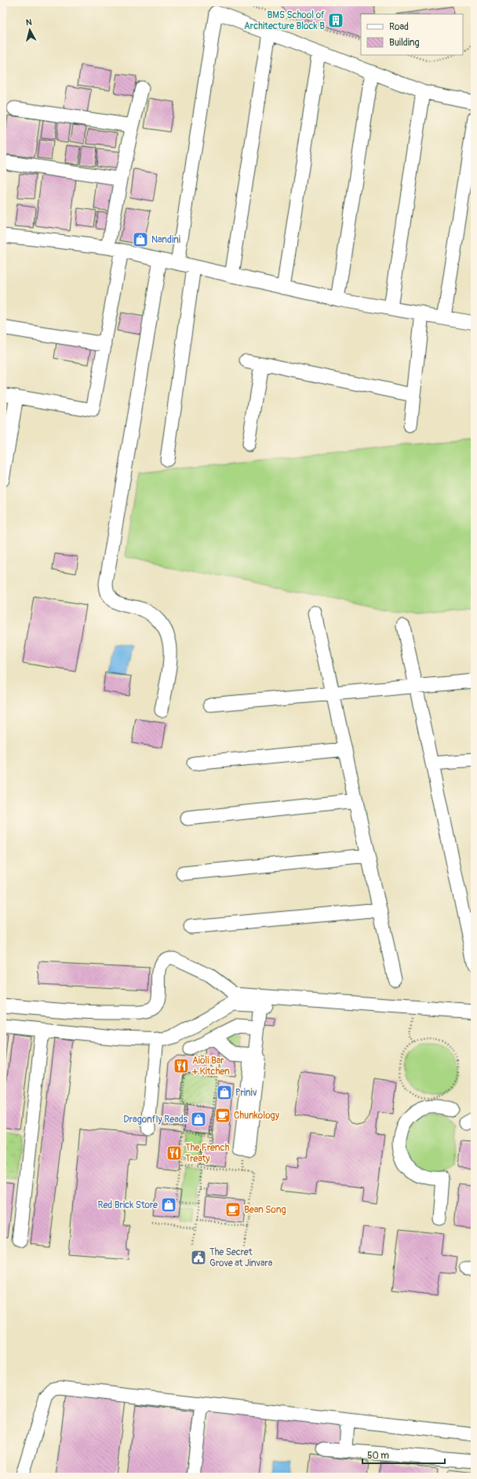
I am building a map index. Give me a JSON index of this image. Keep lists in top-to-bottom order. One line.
{"places":{"building":["BMS School of Architecture Block B"],"shop":["Nandini","Priniv","Dragonfly Reads","Red Brick Store"],"restaurant":["Aioli Bar + Kitchen","The French Treaty"],"cafe":["Chunkology","Bean Song"],"public building":["The Secret Grove at Jinvara"]},"legend":["Road","Building"],"scale_bar":"50 m","north":"top"}
